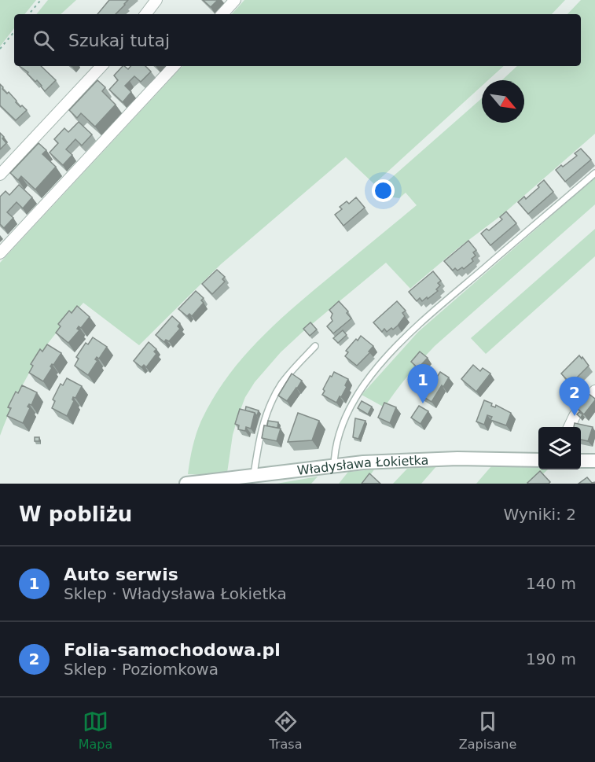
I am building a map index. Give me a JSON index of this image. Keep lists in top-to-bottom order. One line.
{"streets":{"street":["Władysława Łokietka"]},"north":"bottom right","page":{"search":"Szukaj tutaj","pins":["1","2"],"heading":["W pobliżu","Wyniki: 2"],"list":[{"mark":"1","name":"Auto serwis","note":"Sklep · Władysława Łokietka","value":"140 m"},{"mark":"2","name":"Folia-samochodowa.pl","note":"Sklep · Poziomkowa","value":"190 m"}],"nav":["Mapa","Trasa","Zapisane"]}}
